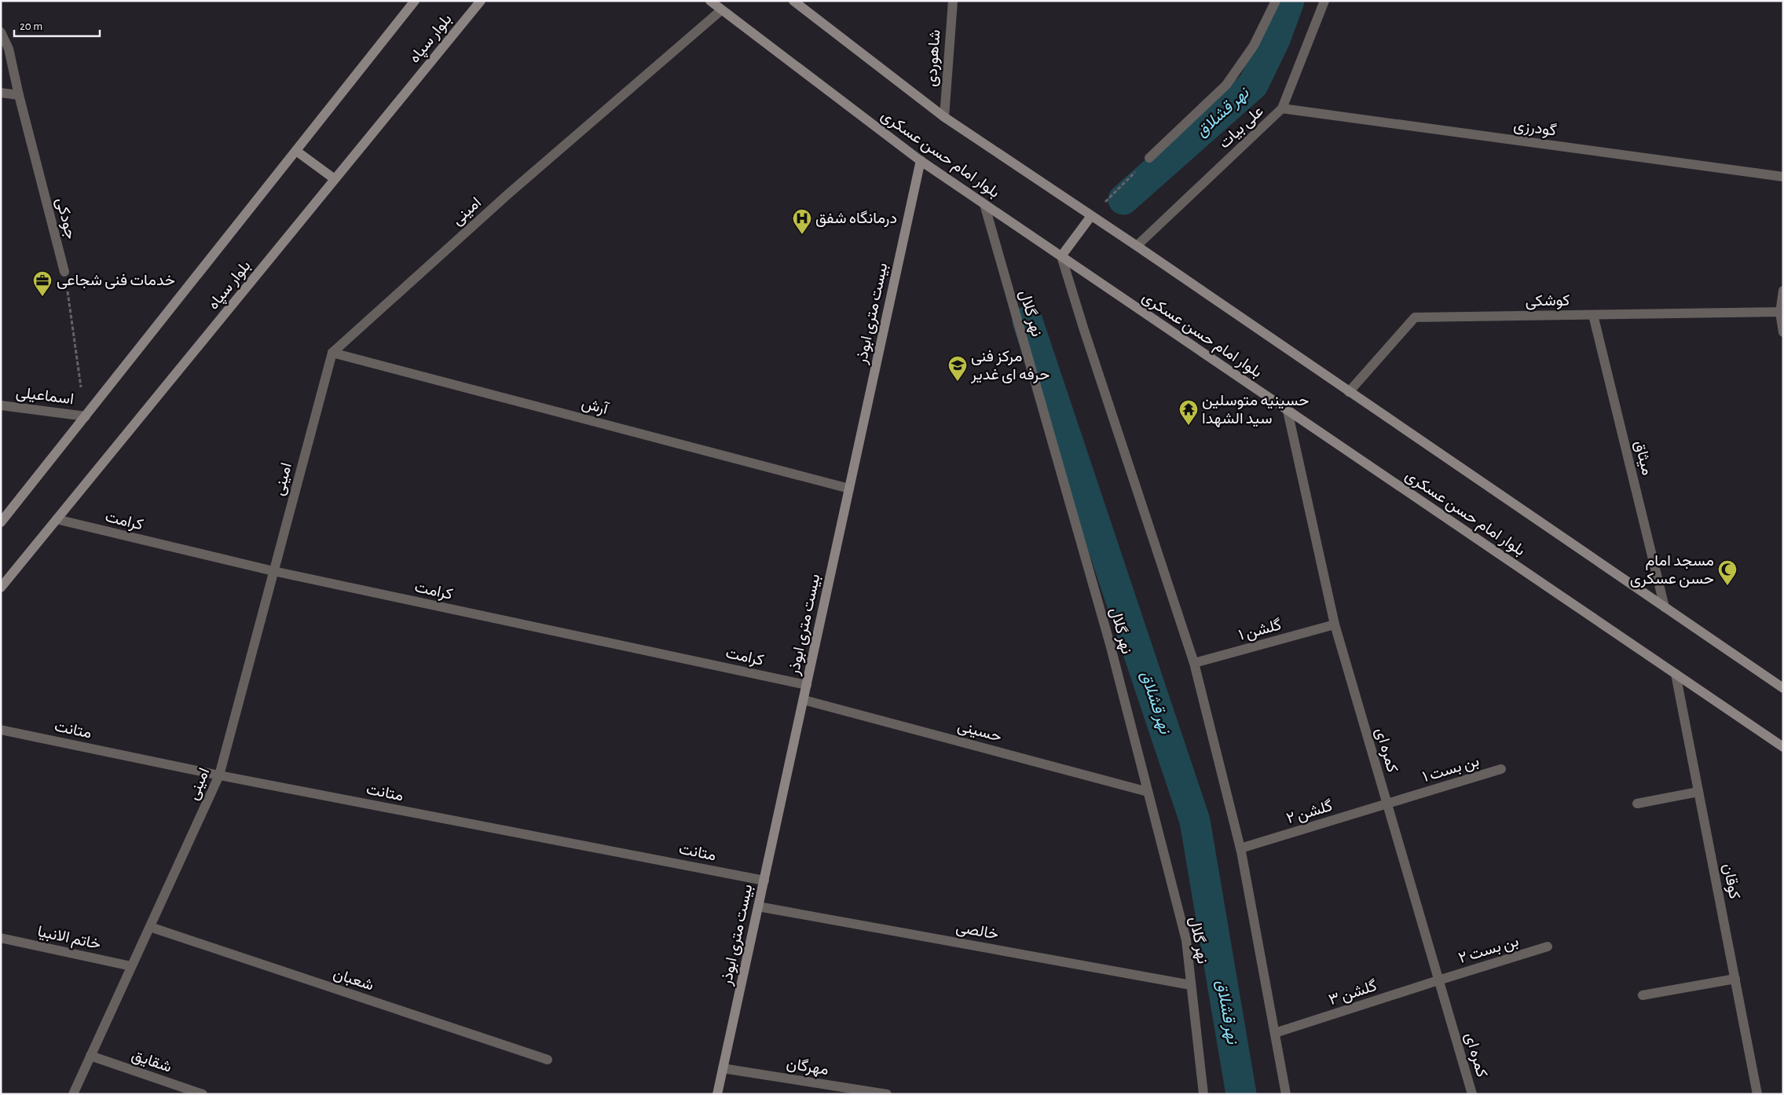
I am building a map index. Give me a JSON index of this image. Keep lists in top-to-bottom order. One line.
{"streets":{"main road":["بلوار سپاه","بلوار امام حسن عسکری","بیست متری ابوذر"],"street":["شاهوردی","علی بیات","گودرزی","امینی","جودکی","کوشکی","نهر گلال","اسماعیلی","آرش","میثاق","کرامت","گلشن ۱","متانت","حسینی","کمره ای","بن بست ۱","گلشن ۲","کوقان","خالصی","خاتم الانبیا","بن بست ۲","شعبان","گلشن ۳","شقایق","مهرگان"]},"crossings":[["بلوار سپاه","اسماعیلی"],["بلوار سپاه","کرامت"],["شاهوردی","بلوار امام حسن عسکری"],["علی بیات","گودرزی"],["علی بیات","بلوار امام حسن عسکری"],["بلوار امام حسن عسکری","امینی"],["بلوار امام حسن عسکری","کوشکی"],["بلوار امام حسن عسکری","بیست متری ابوذر"],["بلوار امام حسن عسکری","نهر گلال"],["بلوار امام حسن عسکری","میثاق"],["بلوار امام حسن عسکری","کمره ای"],["بلوار امام حسن عسکری","کوقان"],["امینی","آرش"],["امینی","کرامت"],["امینی","متانت"],["امینی","خاتم الانبیا"],["امینی","شعبان"],["امینی","شقایق"],["کوشکی","میثاق"],["بیست متری ابوذر","آرش"],["بیست متری ابوذر","کرامت"],["بیست متری ابوذر","متانت"],["بیست متری ابوذر","حسینی"],["بیست متری ابوذر","خالصی"],["بیست متری ابوذر","مهرگان"],["نهر گلال","حسینی"],["نهر گلال","خالصی"],["گلشن ۱","کمره ای"],["کمره ای","بن بست ۱"],["کمره ای","گلشن ۲"],["کمره ای","بن بست ۲"],["کمره ای","گلشن ۳"],["بن بست ۱","گلشن ۲"],["بن بست ۲","گلشن ۳"]],"water":["نهر قشلاق"],"places":{"hospital":["درمانگاه شفق"],"office":["خدمات فنی شجاعی"],"school or university":["مرکز فنی حرفه ای غدیر"],"temple":["حسینیه متوسلین سید الشهدا"],"mosque":["مسجد امام حسن عسکری"]},"scale_bar":"20 m"}
